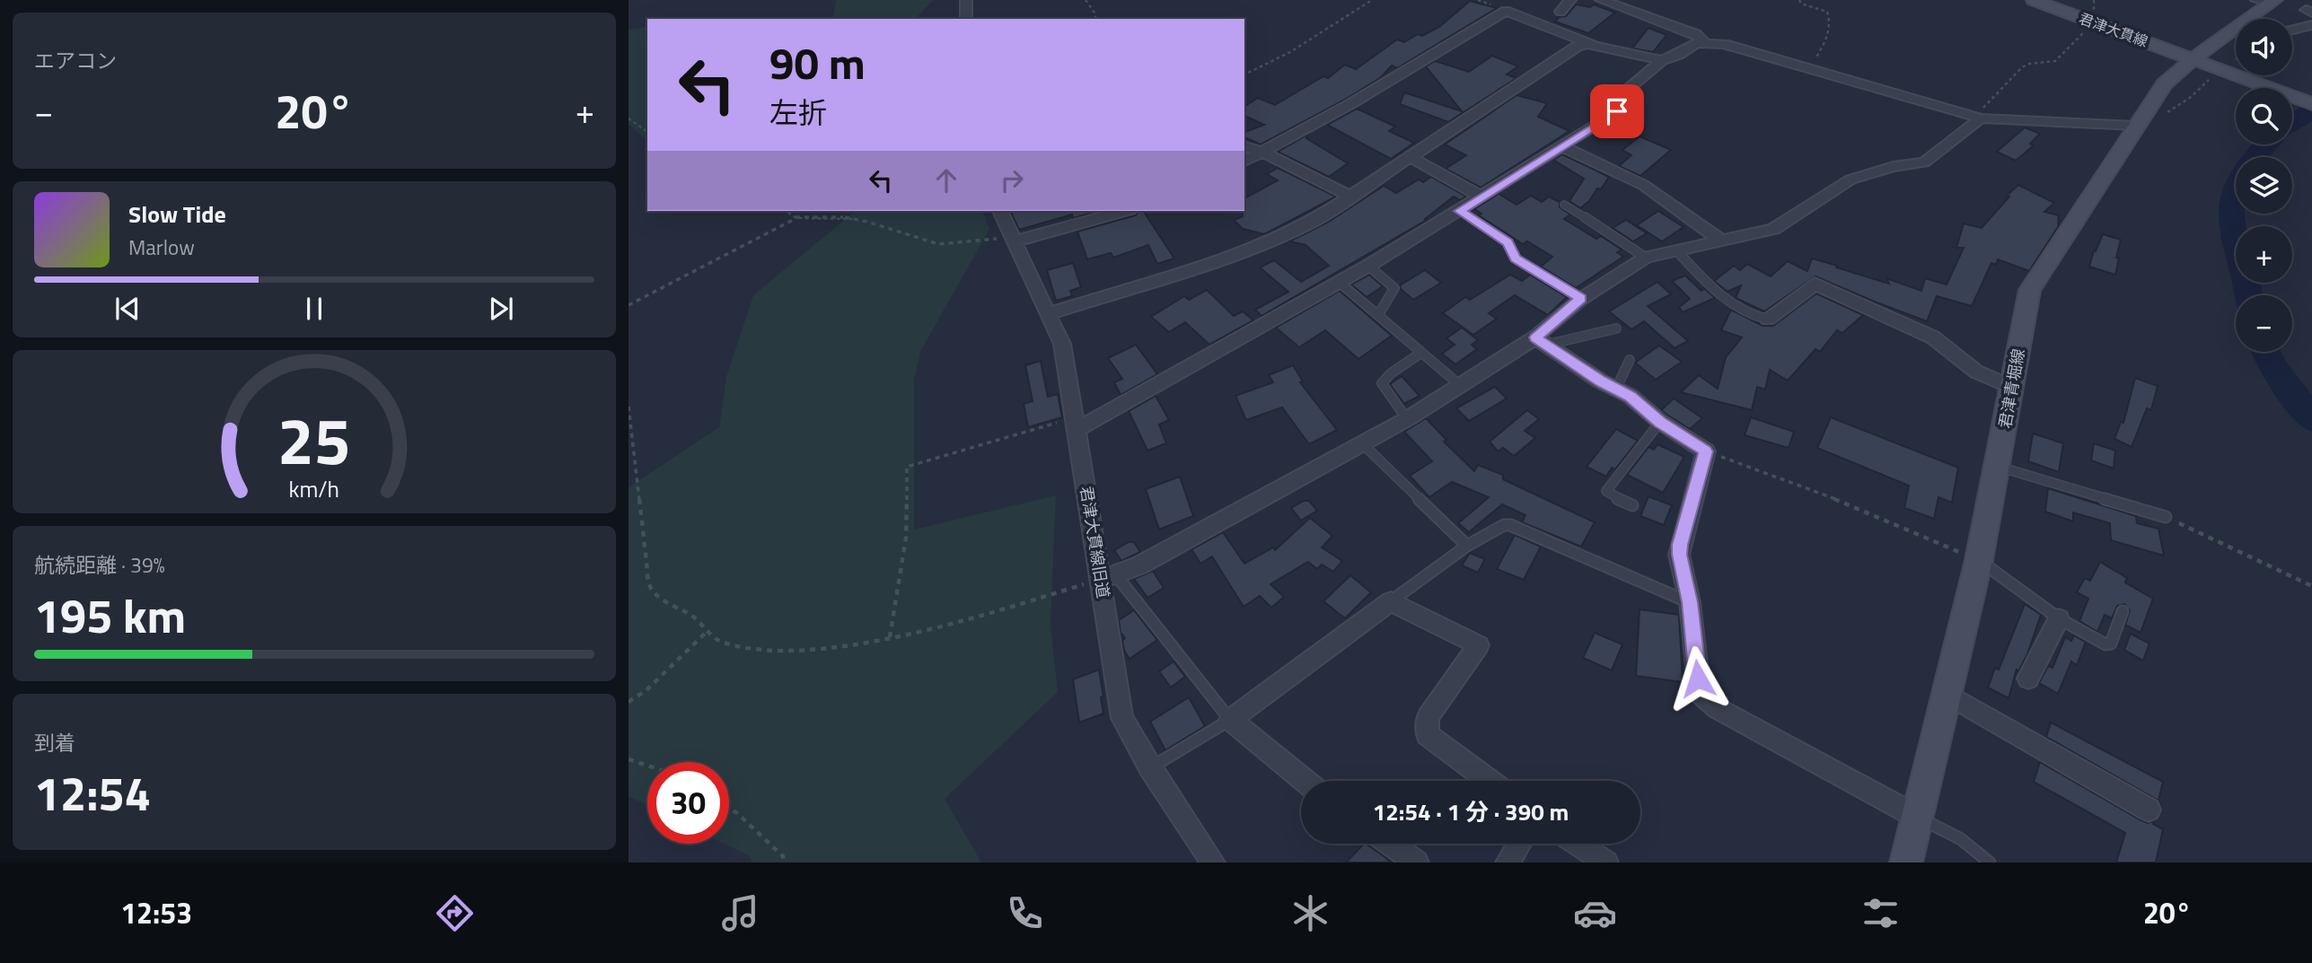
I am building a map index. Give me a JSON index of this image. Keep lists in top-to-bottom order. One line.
{"streets":{"main road":["君津大貫線","君津青堀線"],"street":["君津大貫線旧道"]},"crossings":[["君津大貫線","君津青堀線"]],"page":{"tile":["エアコン",["航続距離 · 39%","195 km"],["到着","12:54"]],"map_buttons":["+","−"],"turn":["90 m","左折"],"heat":["−","20°","+"],"song":["Slow Tide","Marlow"],"limit":"30","trip":"12:54 · 1 分 · 390 m","tabs":["12:53","20°"],"gauge":["25","km/h"]}}
